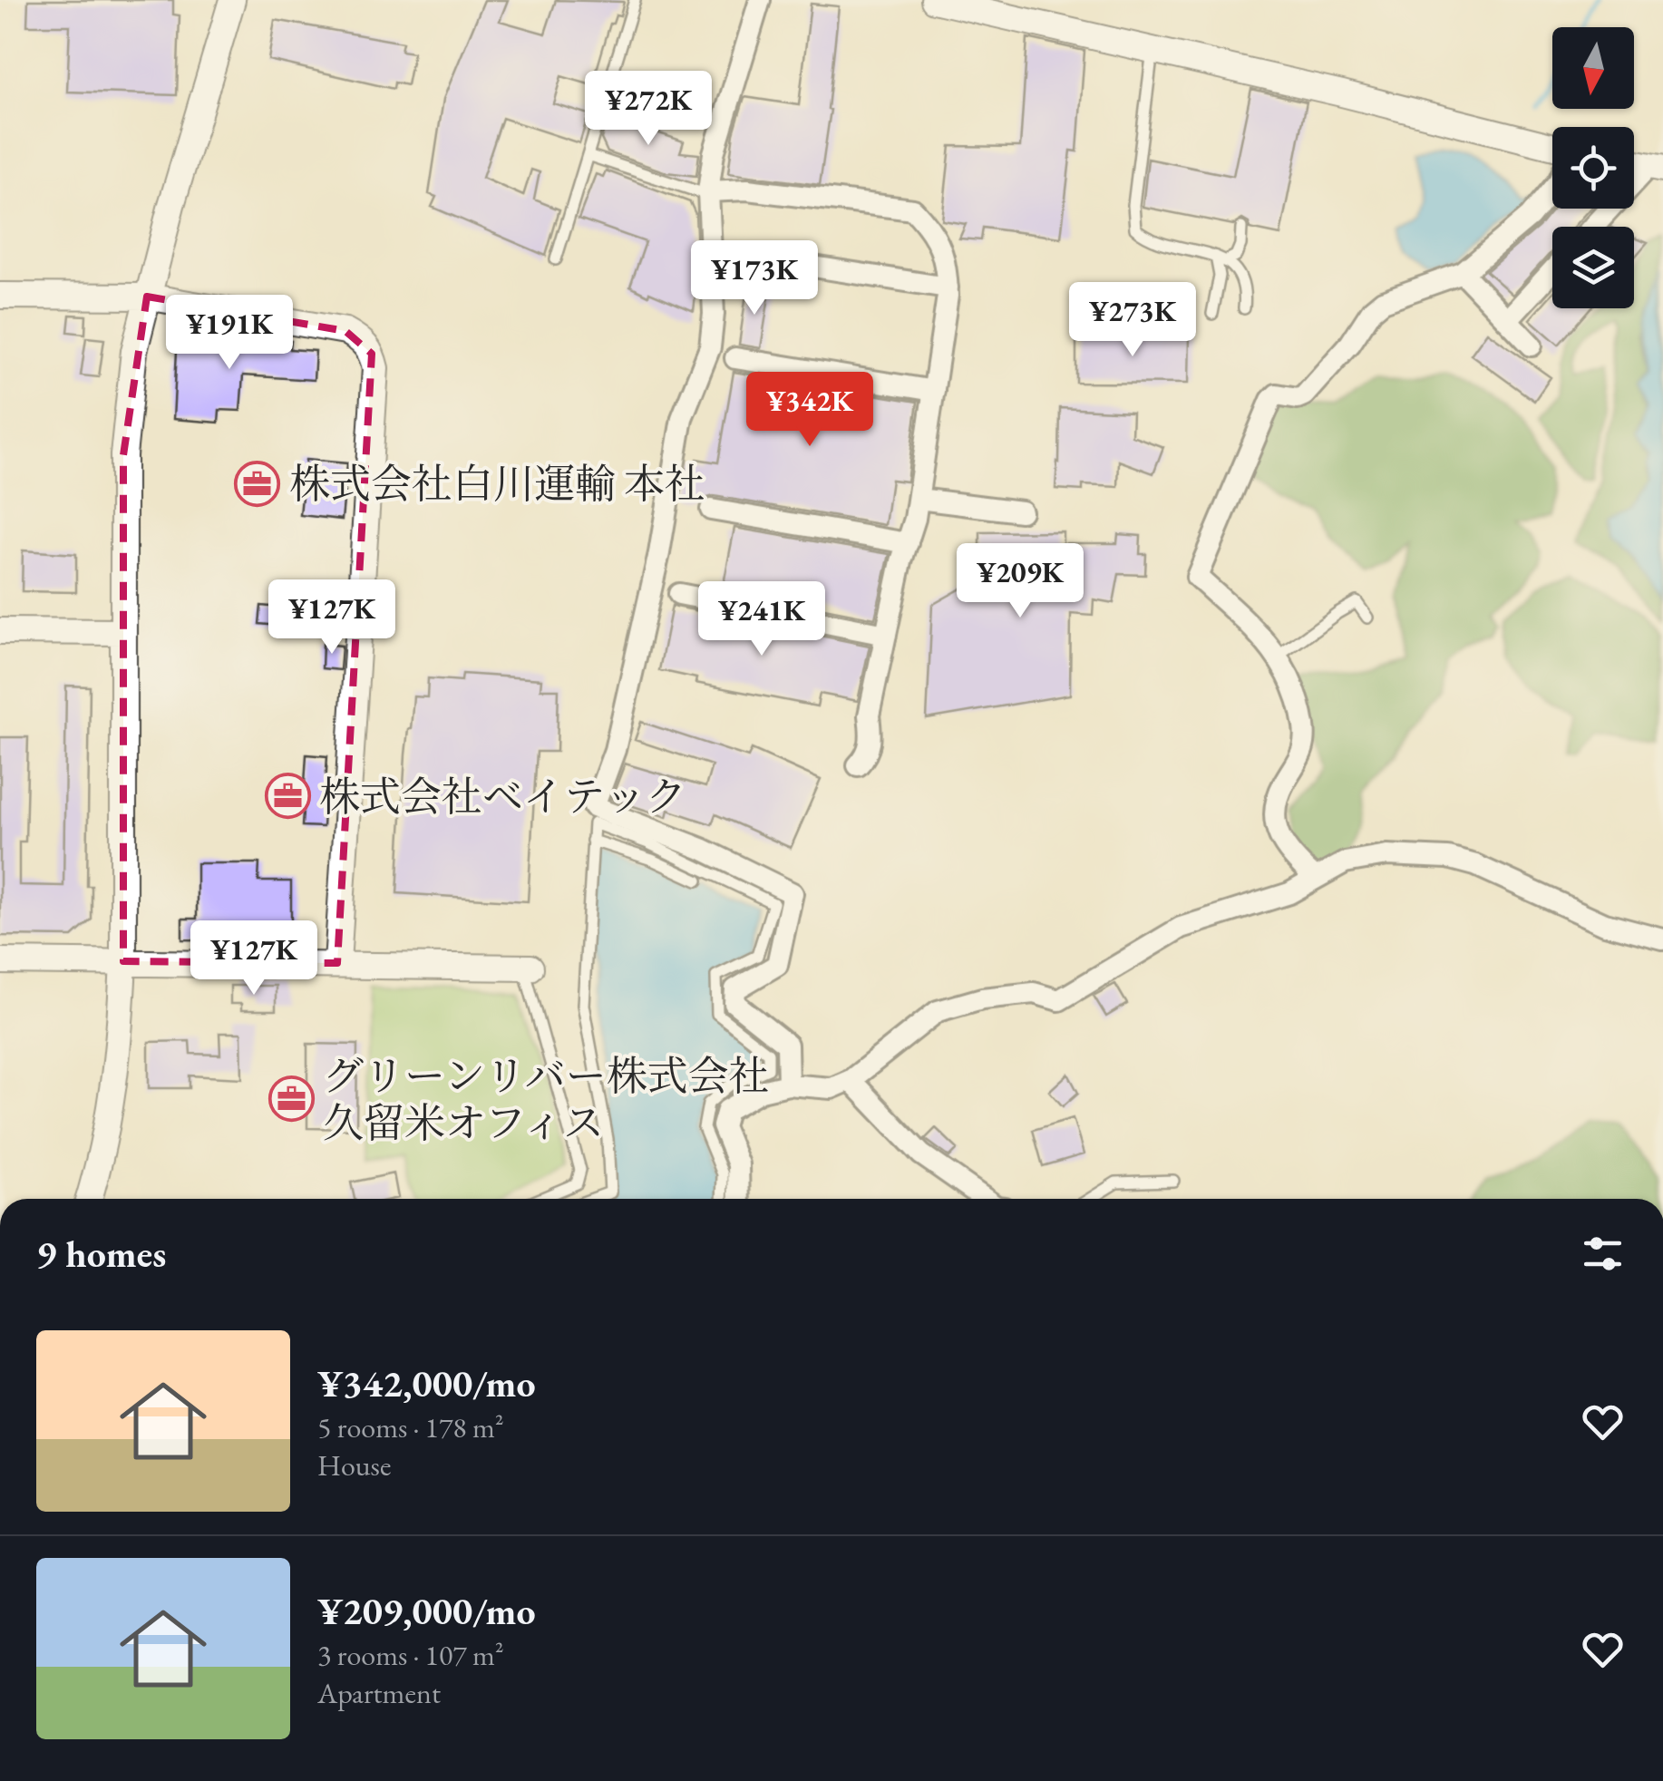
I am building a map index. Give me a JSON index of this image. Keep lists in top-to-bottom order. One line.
{"places":{"office":["株式会社白川運輸 本社","株式会社ベイテック","グリーンリバー株式会社 久留米オフィス"]},"north":"bottom","page":{"price":["¥272K","¥173K","¥273K","¥191K","¥342K","¥209K","¥127K","¥241K","¥127K"],"heading":"9 homes","list":[{"name":"¥342,000/mo","note":"5 rooms · 178 m² · House"},{"name":"¥209,000/mo","note":"3 rooms · 107 m² · Apartment"}]}}
